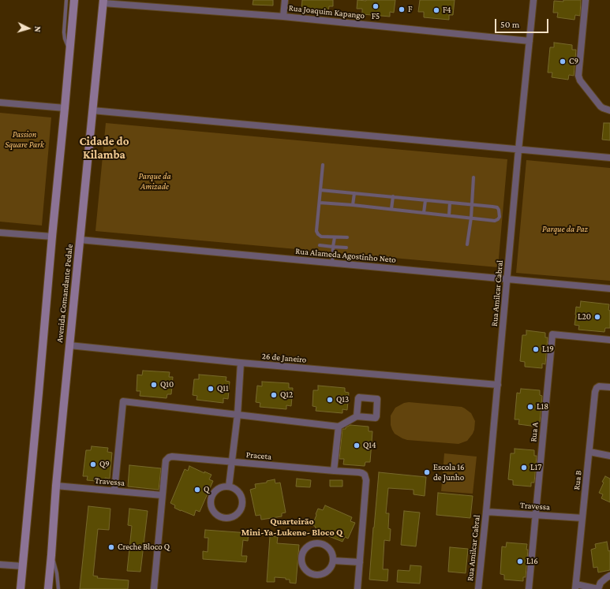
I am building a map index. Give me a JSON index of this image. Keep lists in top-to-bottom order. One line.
{"streets":{"street":["Rua Joaquim Kapango","Rua Alameda Agostinho Neto","Avenida Comandante Pedale","Rua Amilcar Cabral","26 de Janeiro","Rua A","Praceta","Rua B","Travessa"]},"crossings":[["Rua Joaquim Kapango","Avenida Comandante Pedale"],["Rua Joaquim Kapango","Rua Amilcar Cabral"],["Rua Alameda Agostinho Neto","Avenida Comandante Pedale"],["Rua Alameda Agostinho Neto","Rua Amilcar Cabral"],["Avenida Comandante Pedale","26 de Janeiro"],["Avenida Comandante Pedale","Travessa"],["Rua Amilcar Cabral","26 de Janeiro"],["Rua Amilcar Cabral","Travessa"],["Rua A","Travessa"],["Praceta","Travessa"],["Rua B","Travessa"]],"districts":["Cidade do Kilamba","Quarteirão Mini-Ya-Lukene- Bloco Q"],"parks":["Passion Square Park","Parque da Amizade","Parque da Paz"],"places":["F5","F","F4","C9","L20","L19","Q10","Q11","Q12","Q13","L18","Q14","Q9","L17","Escola 16 de Junho","Q","Creche Bloco Q","L16"],"scale_bar":"50 m","north":"right"}
